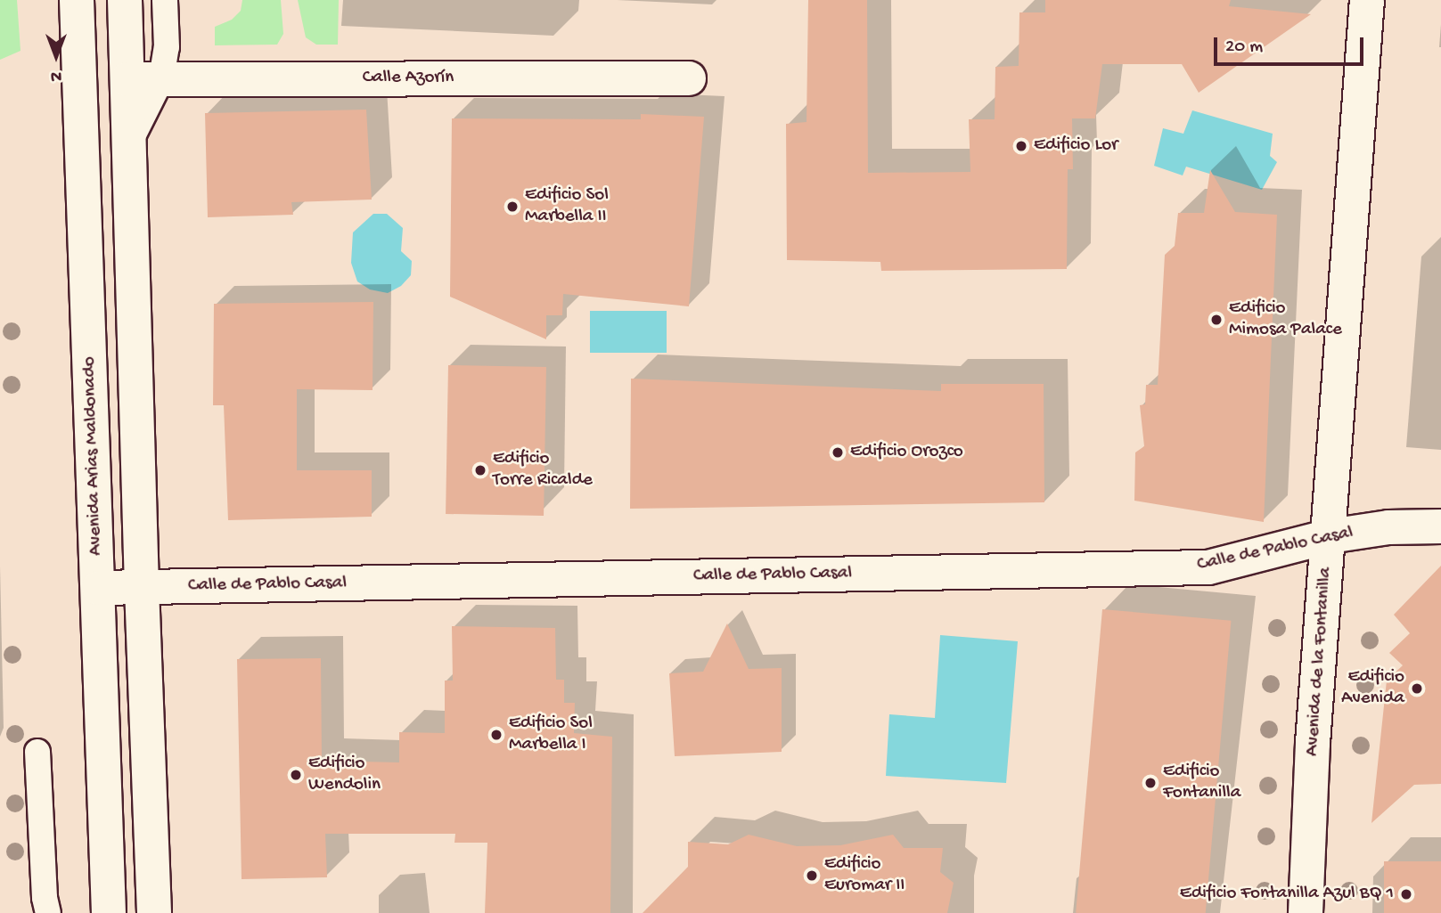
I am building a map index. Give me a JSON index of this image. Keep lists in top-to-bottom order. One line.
{"streets":{"street":["Calle Azorín","Avenida Arias Maldonado","Calle de Pablo Casal","Avenida de la Fontanilla"]},"crossings":[["Avenida Arias Maldonado","Calle de Pablo Casal"],["Calle de Pablo Casal","Avenida de la Fontanilla"]],"places":["Edificio Lor","Edificio Sol Marbella II","Edificio Mimosa Palace","Edificio Orozco","Edificio Torre Ricalde","Edificio Avenida","Edificio Sol Marbella I","Edificio Wendolin","Edificio Fontanilla","Edificio Euromar II","Edificio Fontanilla Azul BQ 1"],"scale_bar":"20 m","north":"bottom"}
